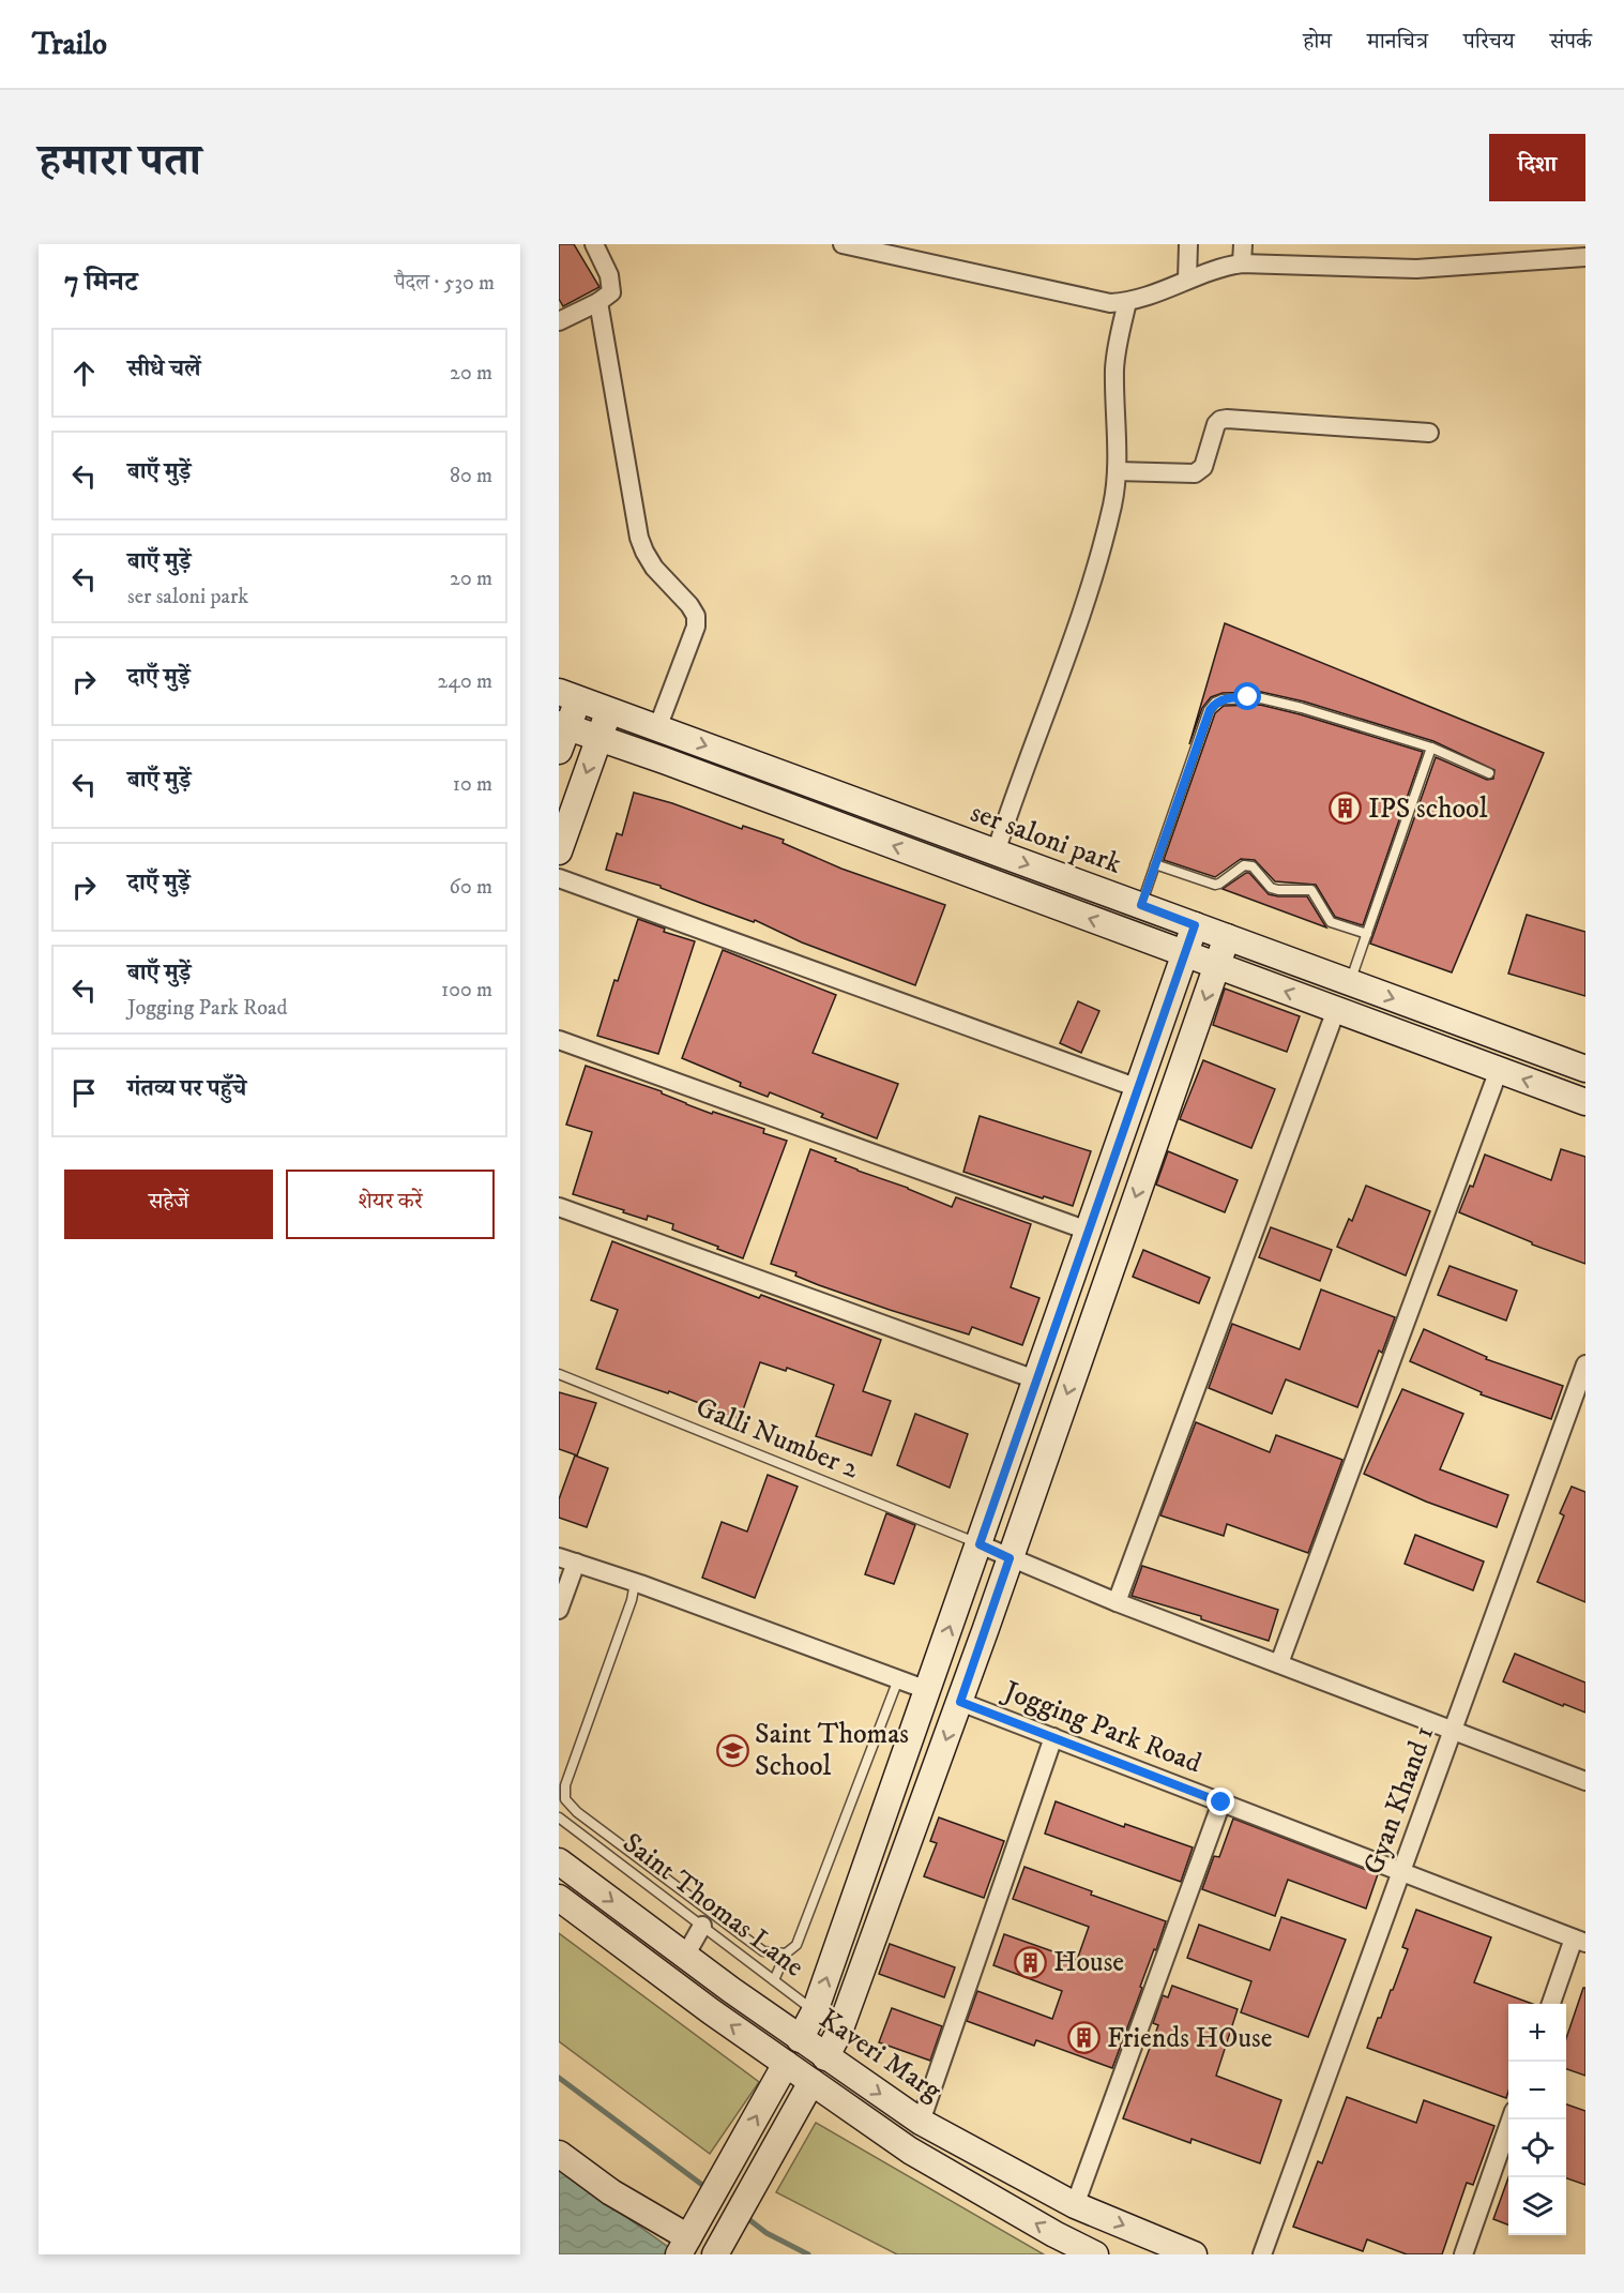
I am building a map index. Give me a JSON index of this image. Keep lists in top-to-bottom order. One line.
{"streets":{"street":["ser saloni park","Jogging Park Road","Gyan Khand 1","Kaveri Marg"],"lane":["Galli Number 2","Saint Thomas Lane"]},"crossings":[["Jogging Park Road","Gyan Khand 1"]],"places":{"building":["IPS school","House","Friends HOuse"],"school or university":["Saint Thomas School"]},"page":{"header":"Trailo","nav":["होम","मानचित्र","परिचय","संपर्क"],"title":"हमारा पता","buttons":["दिशा",["सहेजें","शेयर करें"]],"heading":["7 मिनट","पैदल · 530 m"],"list":[["सीधे चलें","20 m"],["बाएँ मुड़ें","80 m"],["बाएँ मुड़ें","ser saloni park","20 m"],["दाएँ मुड़ें","240 m"],["बाएँ मुड़ें","10 m"],["दाएँ मुड़ें","60 m"],["बाएँ मुड़ें","Jogging Park Road","100 m"],"गंतव्य पर पहुँचे"],"map_buttons":["+","−"]}}
